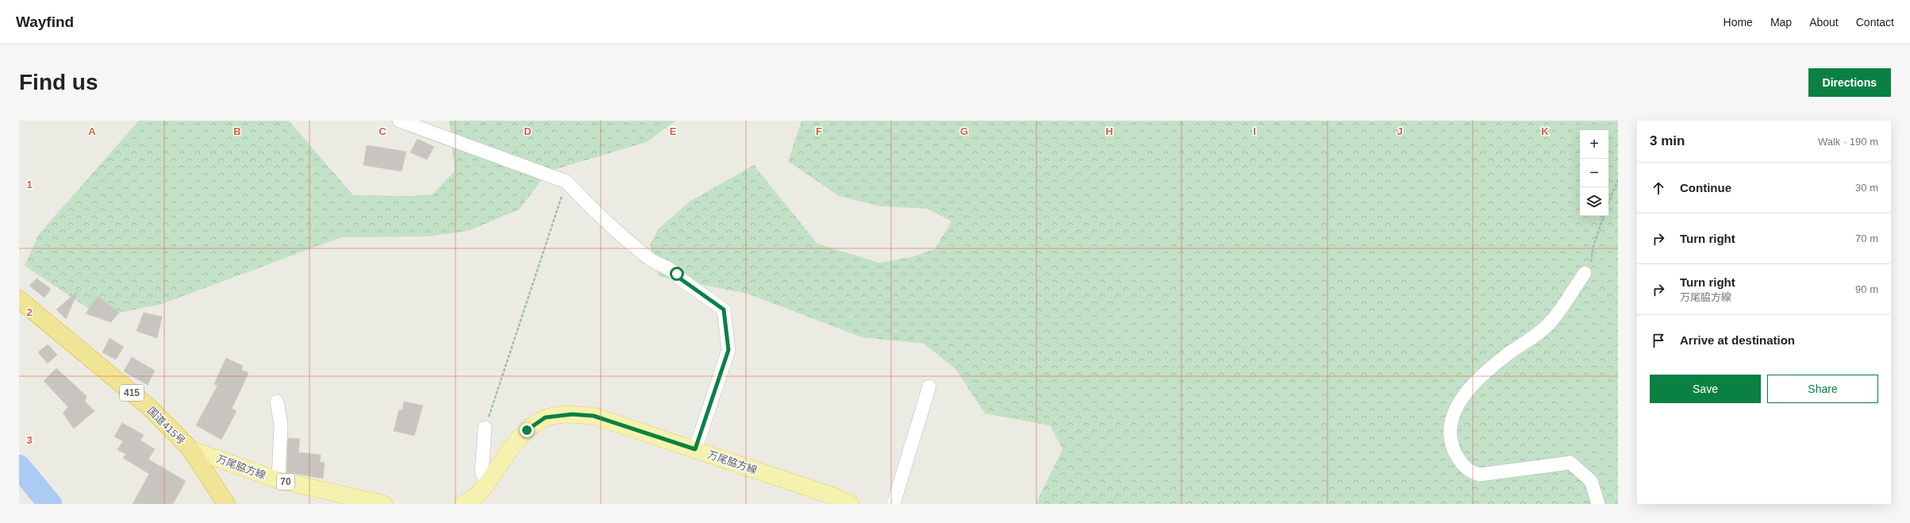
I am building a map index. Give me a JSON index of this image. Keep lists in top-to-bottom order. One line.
{"streets":{"highway":["415","国道415号"],"main road":["万尾脇方線","70"]},"crossings":[["国道415号","万尾脇方線"]],"page":{"header":"Wayfind","nav":["Home","Map","About","Contact"],"buttons":["Directions",["Save","Share"]],"title":"Find us","heading":["3 min","Walk · 190 m"],"map_buttons":["+","−"],"list":[["Continue","30 m"],["Turn right","70 m"],["Turn right","万尾脇方線","90 m"],"Arrive at destination"]},"grid":{"columns":["A","B","C","D","E","F","G","H","I","J","K"],"rows":["1","2","3"]}}
